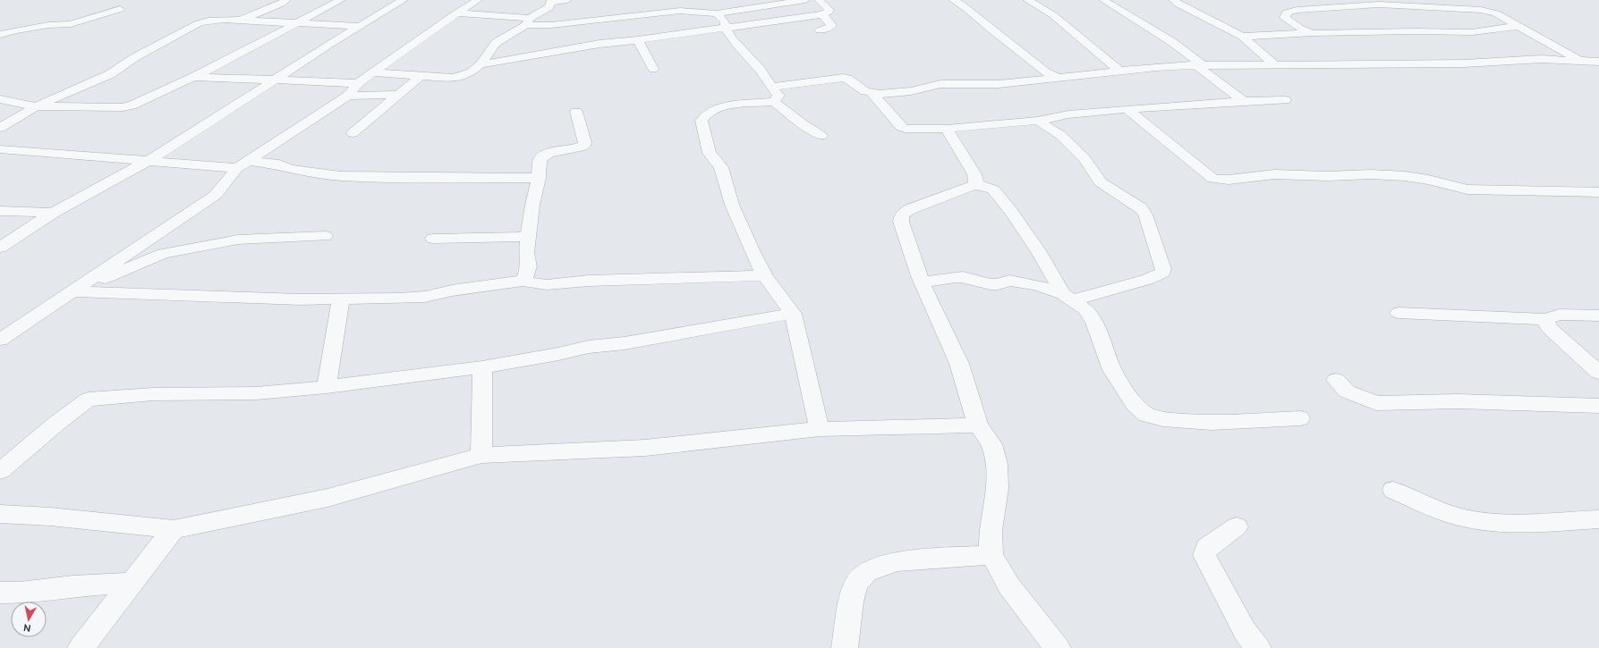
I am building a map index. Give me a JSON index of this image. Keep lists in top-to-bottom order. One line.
{"north":"bottom"}
